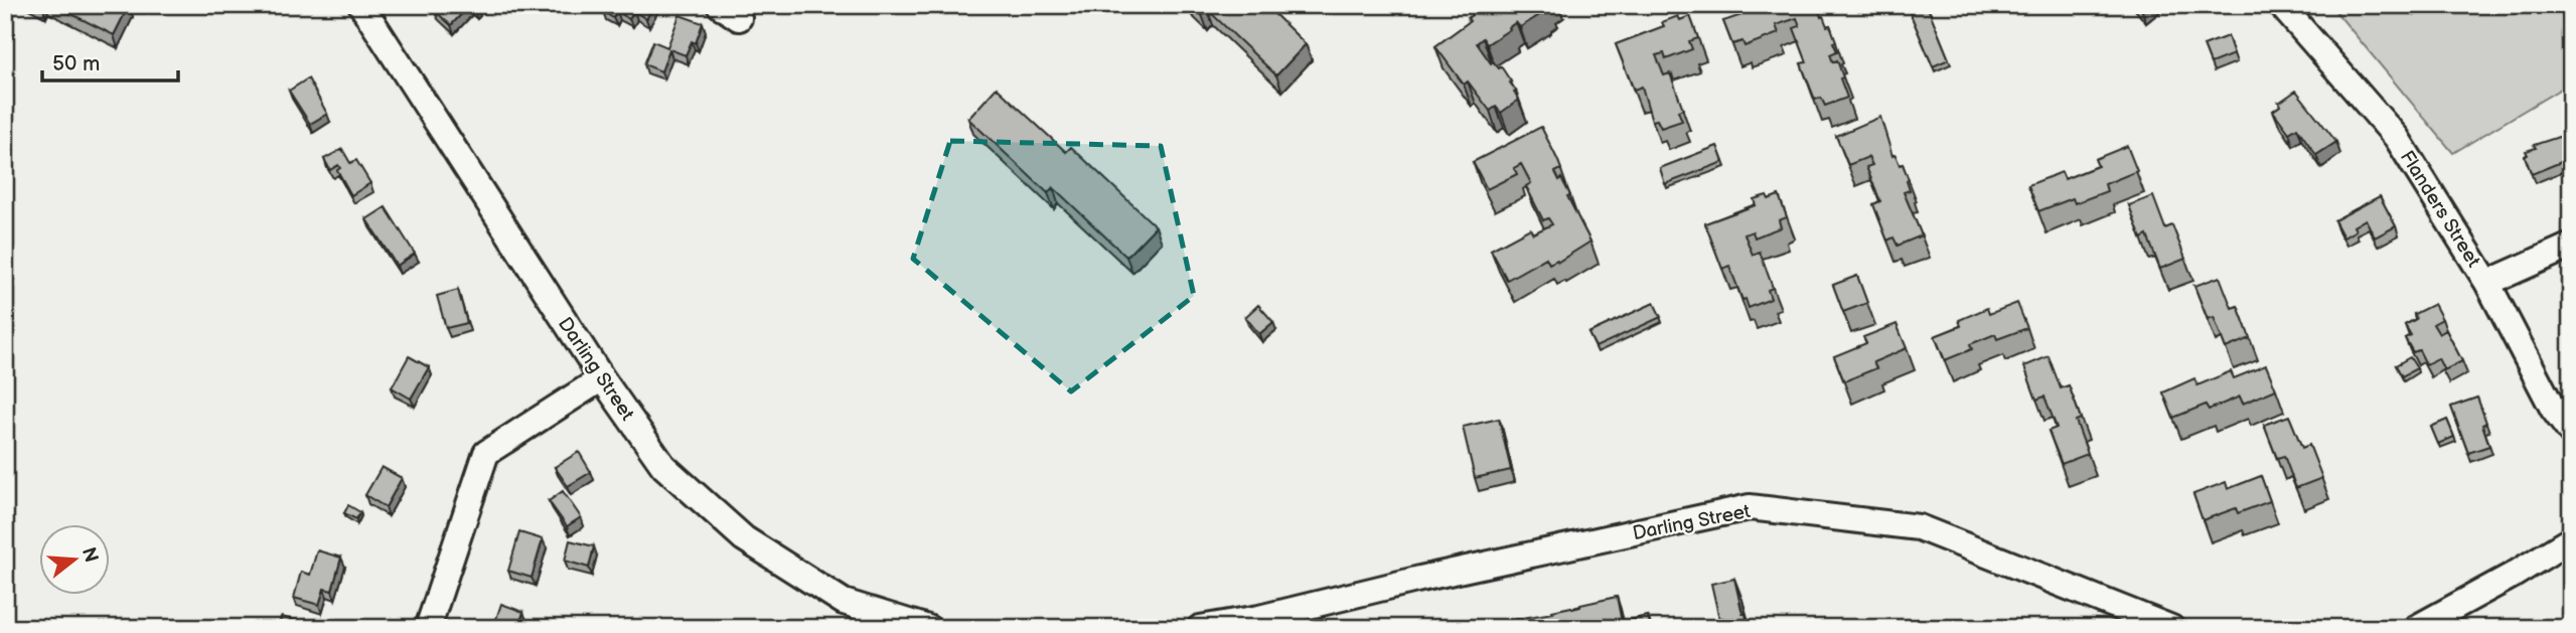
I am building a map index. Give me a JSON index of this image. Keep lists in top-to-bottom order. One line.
{"streets":{"street":["Flanders Street","Darling Street"]},"scale_bar":"50 m","north":"right"}
